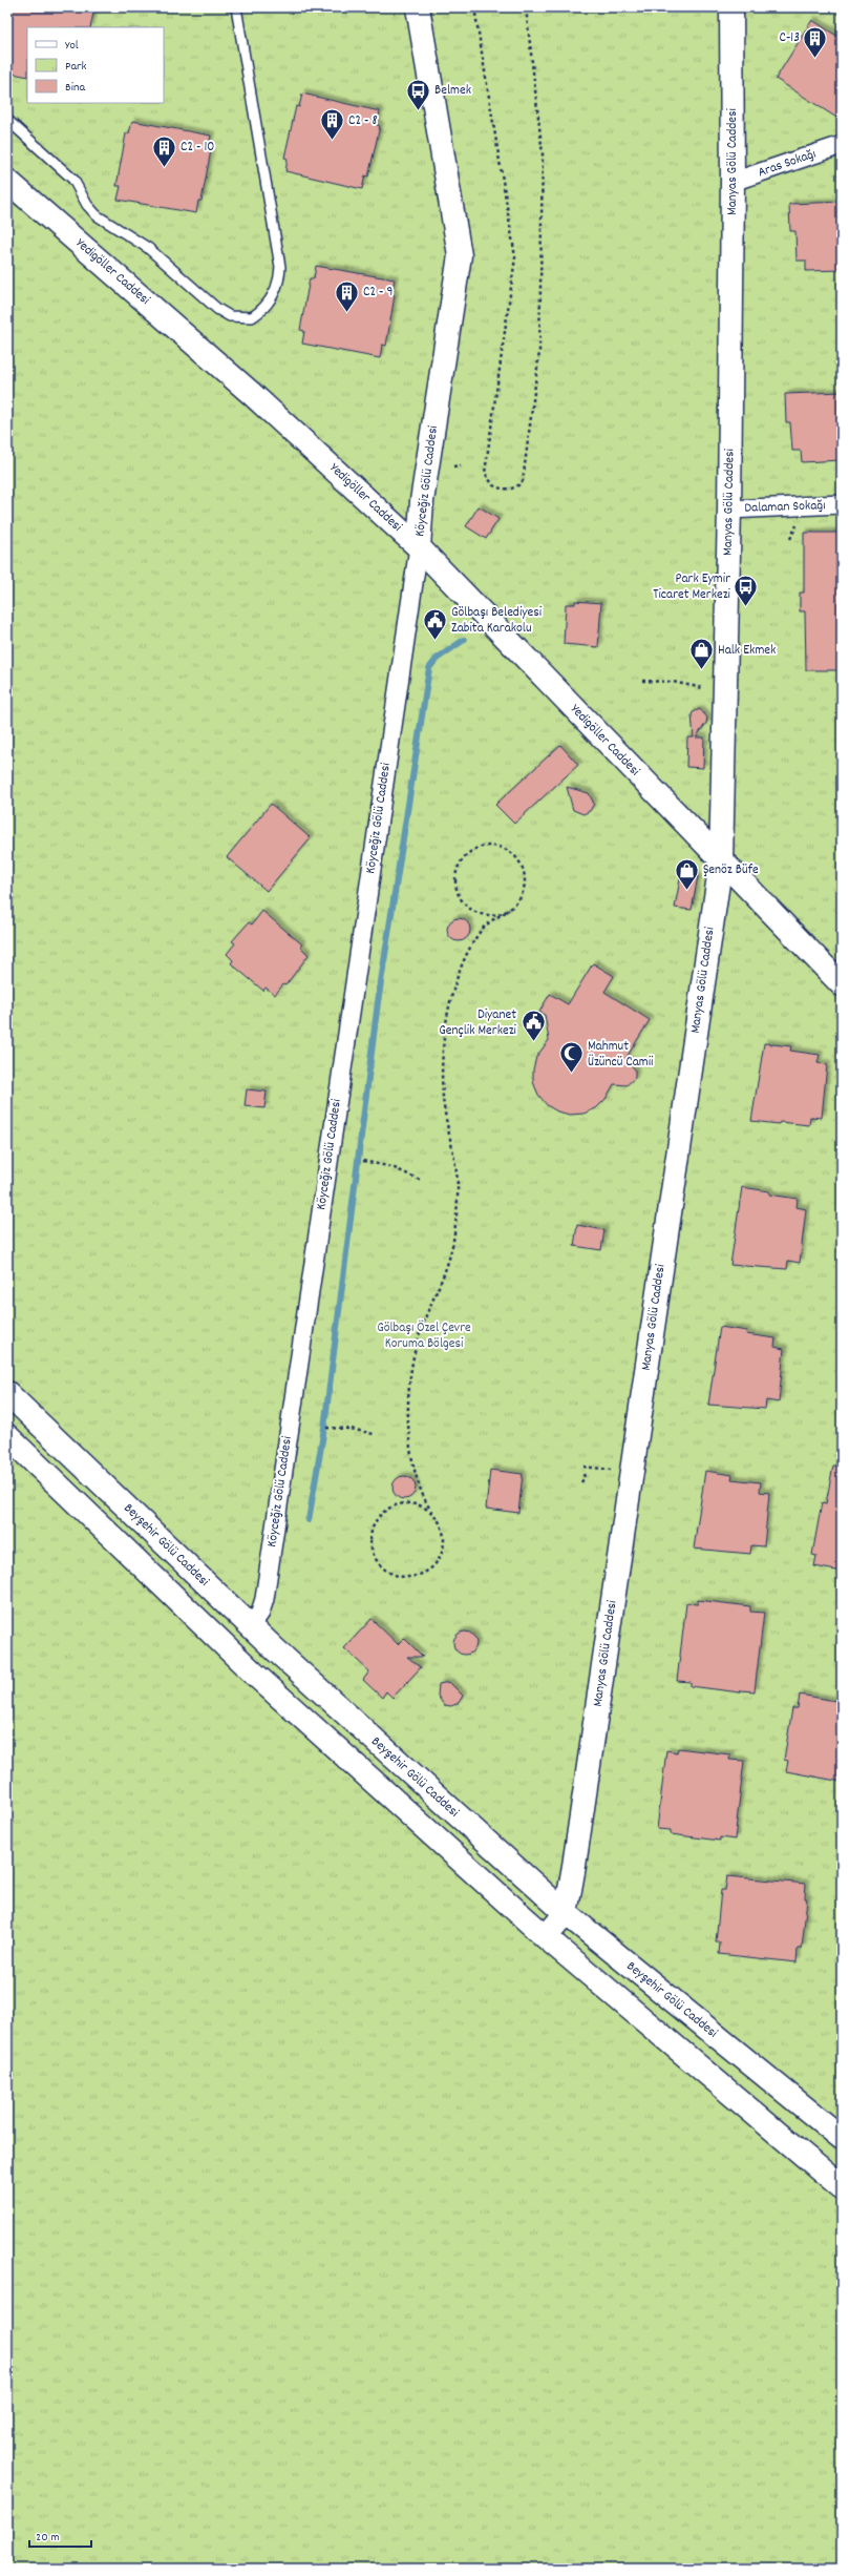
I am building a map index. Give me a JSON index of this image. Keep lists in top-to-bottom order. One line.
{"streets":{"street":["Manyas Gölü Caddesi","Aras Sokağı","Yedigöller Caddesi","Köyceğiz Gölü Caddesi","Dalaman Sokağı","Beyşehir Gölü Caddesi"]},"crossings":[["Manyas Gölü Caddesi","Aras Sokağı"],["Manyas Gölü Caddesi","Yedigöller Caddesi"],["Manyas Gölü Caddesi","Dalaman Sokağı"],["Manyas Gölü Caddesi","Beyşehir Gölü Caddesi"],["Yedigöller Caddesi","Köyceğiz Gölü Caddesi"],["Köyceğiz Gölü Caddesi","Beyşehir Gölü Caddesi"]],"parks":["Gölbaşı Özel Çevre Koruma Bölgesi"],"places":{"building":["C-13","C2 - 8","C2 - 10","C2 - 9"],"bus stop":["Belmek","Park Eymir Ticaret Merkezi"],"public building":["Gölbaşı Belediyesi Zabita Karakolu","Diyanet Gençlik Merkezi"],"shop":["Halk Ekmek","Şenöz Büfe"],"mosque":["Mahmut Üzüncü Camii"]},"legend":["Yol","Park","Bina"],"scale_bar":"20 m"}
